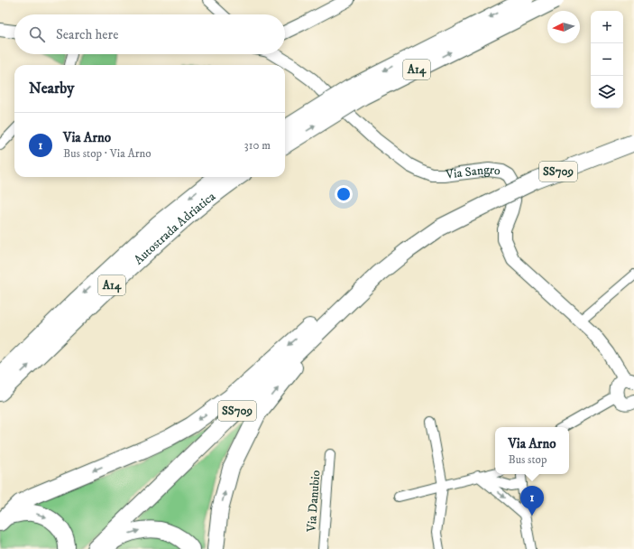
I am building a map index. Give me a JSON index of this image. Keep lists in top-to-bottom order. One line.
{"streets":{"highway":["A14","SS709","Autostrada Adriatica"],"street":["Via Sangro","Via Danubio"]},"north":"left","page":{"map_buttons":["+","−"],"search":"Search here","heading":"Nearby","list":[{"mark":"1","name":"Via Arno","note":"Bus stop · Via Arno","value":"310 m"}],"popup":["Via Arno","Bus stop"],"pins":"1"}}
